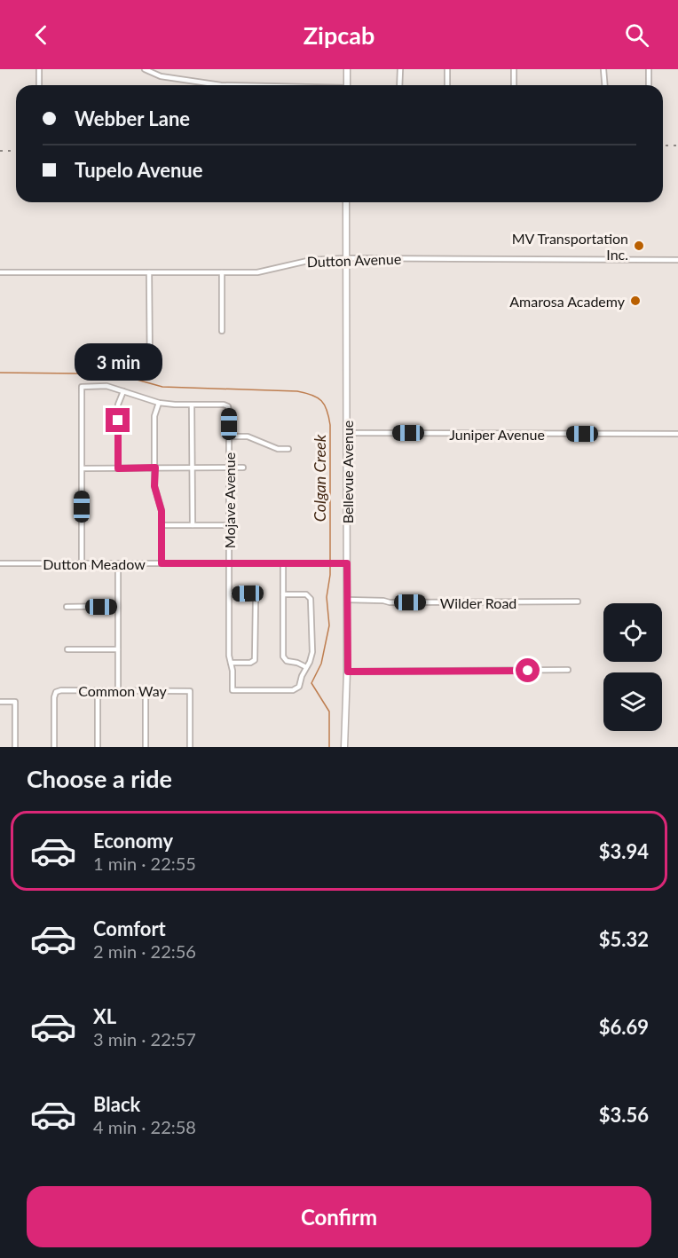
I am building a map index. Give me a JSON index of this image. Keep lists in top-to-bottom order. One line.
{"streets":{"street":["Dutton Avenue","Juniper Avenue","Bellevue Avenue","Mojave Avenue","Dutton Meadow","Wilder Road","Common Way"]},"crossings":[["Dutton Avenue","Bellevue Avenue"],["Juniper Avenue","Bellevue Avenue"],["Bellevue Avenue","Dutton Meadow"],["Bellevue Avenue","Wilder Road"],["Mojave Avenue","Dutton Meadow"]],"water":["Colgan Creek"],"places":["MV Transportation Inc.","Amarosa Academy"],"page":{"header":"Zipcab","banner":["Webber Lane","Tupelo Avenue"],"bubble":"3 min","heading":"Choose a ride","list":[{"name":"Economy","note":"1 min · 22:55","value":"$3.94"},{"name":"Comfort","note":"2 min · 22:56","value":"$5.32"},{"name":"XL","note":"3 min · 22:57","value":"$6.69"},{"name":"Black","note":"4 min · 22:58","value":"$3.56"}],"buttons":"Confirm"}}
